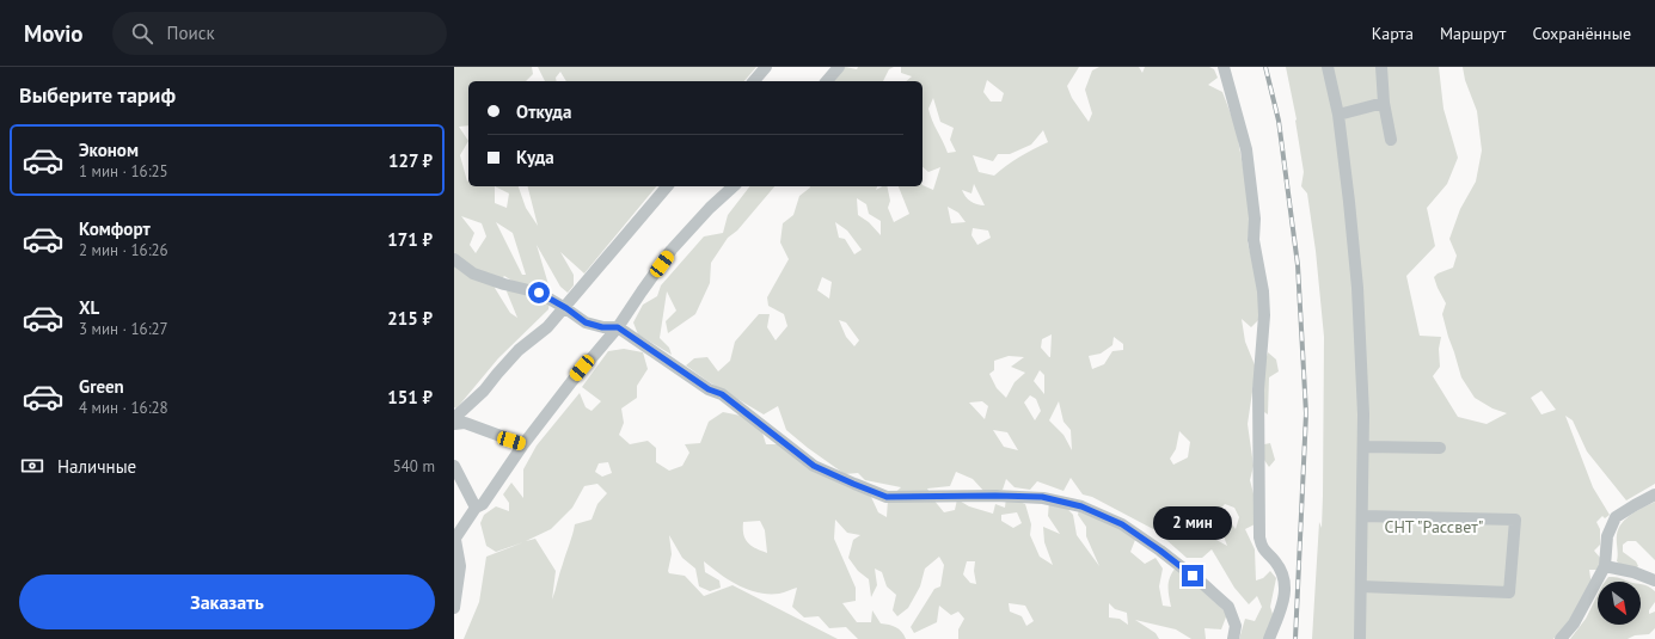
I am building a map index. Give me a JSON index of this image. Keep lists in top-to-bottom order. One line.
{"parks":["СНТ \"Рассвет\""],"north":"bottom right","page":{"header":"Movio","search":"Поиск","nav":["Карта","Маршрут","Сохранённые"],"heading":"Выберите тариф","banner":["Откуда","Куда"],"list":[{"name":"Эконом","note":"1 мин · 16:25","value":"127 ₽"},{"name":"Комфорт","note":"2 мин · 16:26","value":"171 ₽"},{"name":"XL","note":"3 мин · 16:27","value":"215 ₽"},{"name":"Green","note":"4 мин · 16:28","value":"151 ₽"}],"pay":["Наличные","540 m"],"bubble":"2 мин","buttons":"Заказать"}}
